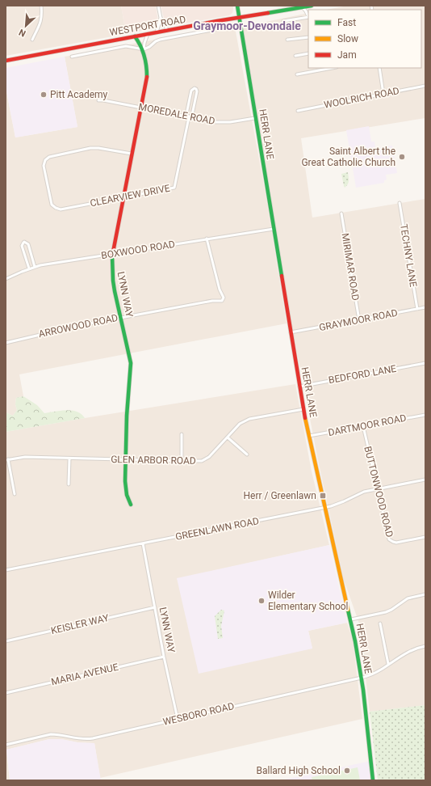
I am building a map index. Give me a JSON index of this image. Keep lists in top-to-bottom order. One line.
{"streets":{"main road":["WESTPORT ROAD","HERR LANE","LYNN WAY"],"street":["WOOLRICH ROAD","MOREDALE ROAD","CLEARVIEW DRIVE","BOXWOOD ROAD","TECHNY LANE","MIRIMAR ROAD","GRAYMOOR ROAD","ARROWOOD ROAD","BEDFORD LANE","DARTMOOR ROAD","GLEN ARBOR ROAD","BUTTONWOOD ROAD","GREENLAWN ROAD","KEISLER WAY","MARIA AVENUE","WESBORO ROAD"]},"crossings":[["WESTPORT ROAD","HERR LANE"],["WESTPORT ROAD","LYNN WAY"],["MOREDALE ROAD","HERR LANE"],["MOREDALE ROAD","CLEARVIEW DRIVE"],["MOREDALE ROAD","LYNN WAY"],["HERR LANE","BOXWOOD ROAD"],["HERR LANE","GRAYMOOR ROAD"],["HERR LANE","BEDFORD LANE"],["HERR LANE","DARTMOOR ROAD"],["HERR LANE","GLEN ARBOR ROAD"],["HERR LANE","GREENLAWN ROAD"],["HERR LANE","WESBORO ROAD"],["CLEARVIEW DRIVE","LYNN WAY"],["BOXWOOD ROAD","LYNN WAY"],["BOXWOOD ROAD","ARROWOOD ROAD"],["TECHNY LANE","GRAYMOOR ROAD"],["MIRIMAR ROAD","GRAYMOOR ROAD"],["LYNN WAY","ARROWOOD ROAD"],["LYNN WAY","GLEN ARBOR ROAD"],["LYNN WAY","GREENLAWN ROAD"],["LYNN WAY","KEISLER WAY"],["LYNN WAY","MARIA AVENUE"],["LYNN WAY","WESBORO ROAD"],["DARTMOOR ROAD","BUTTONWOOD ROAD"],["BUTTONWOOD ROAD","GREENLAWN ROAD"]],"districts":["Graymoor-Devondale"],"places":{"other":["Pitt Academy","Saint Albert the Great Catholic Church","Wilder Elementary School","Ballard High School"],"transit":["Herr / Greenlawn"]},"legend":["Fast","Slow","Jam"],"north":"bottom left"}
